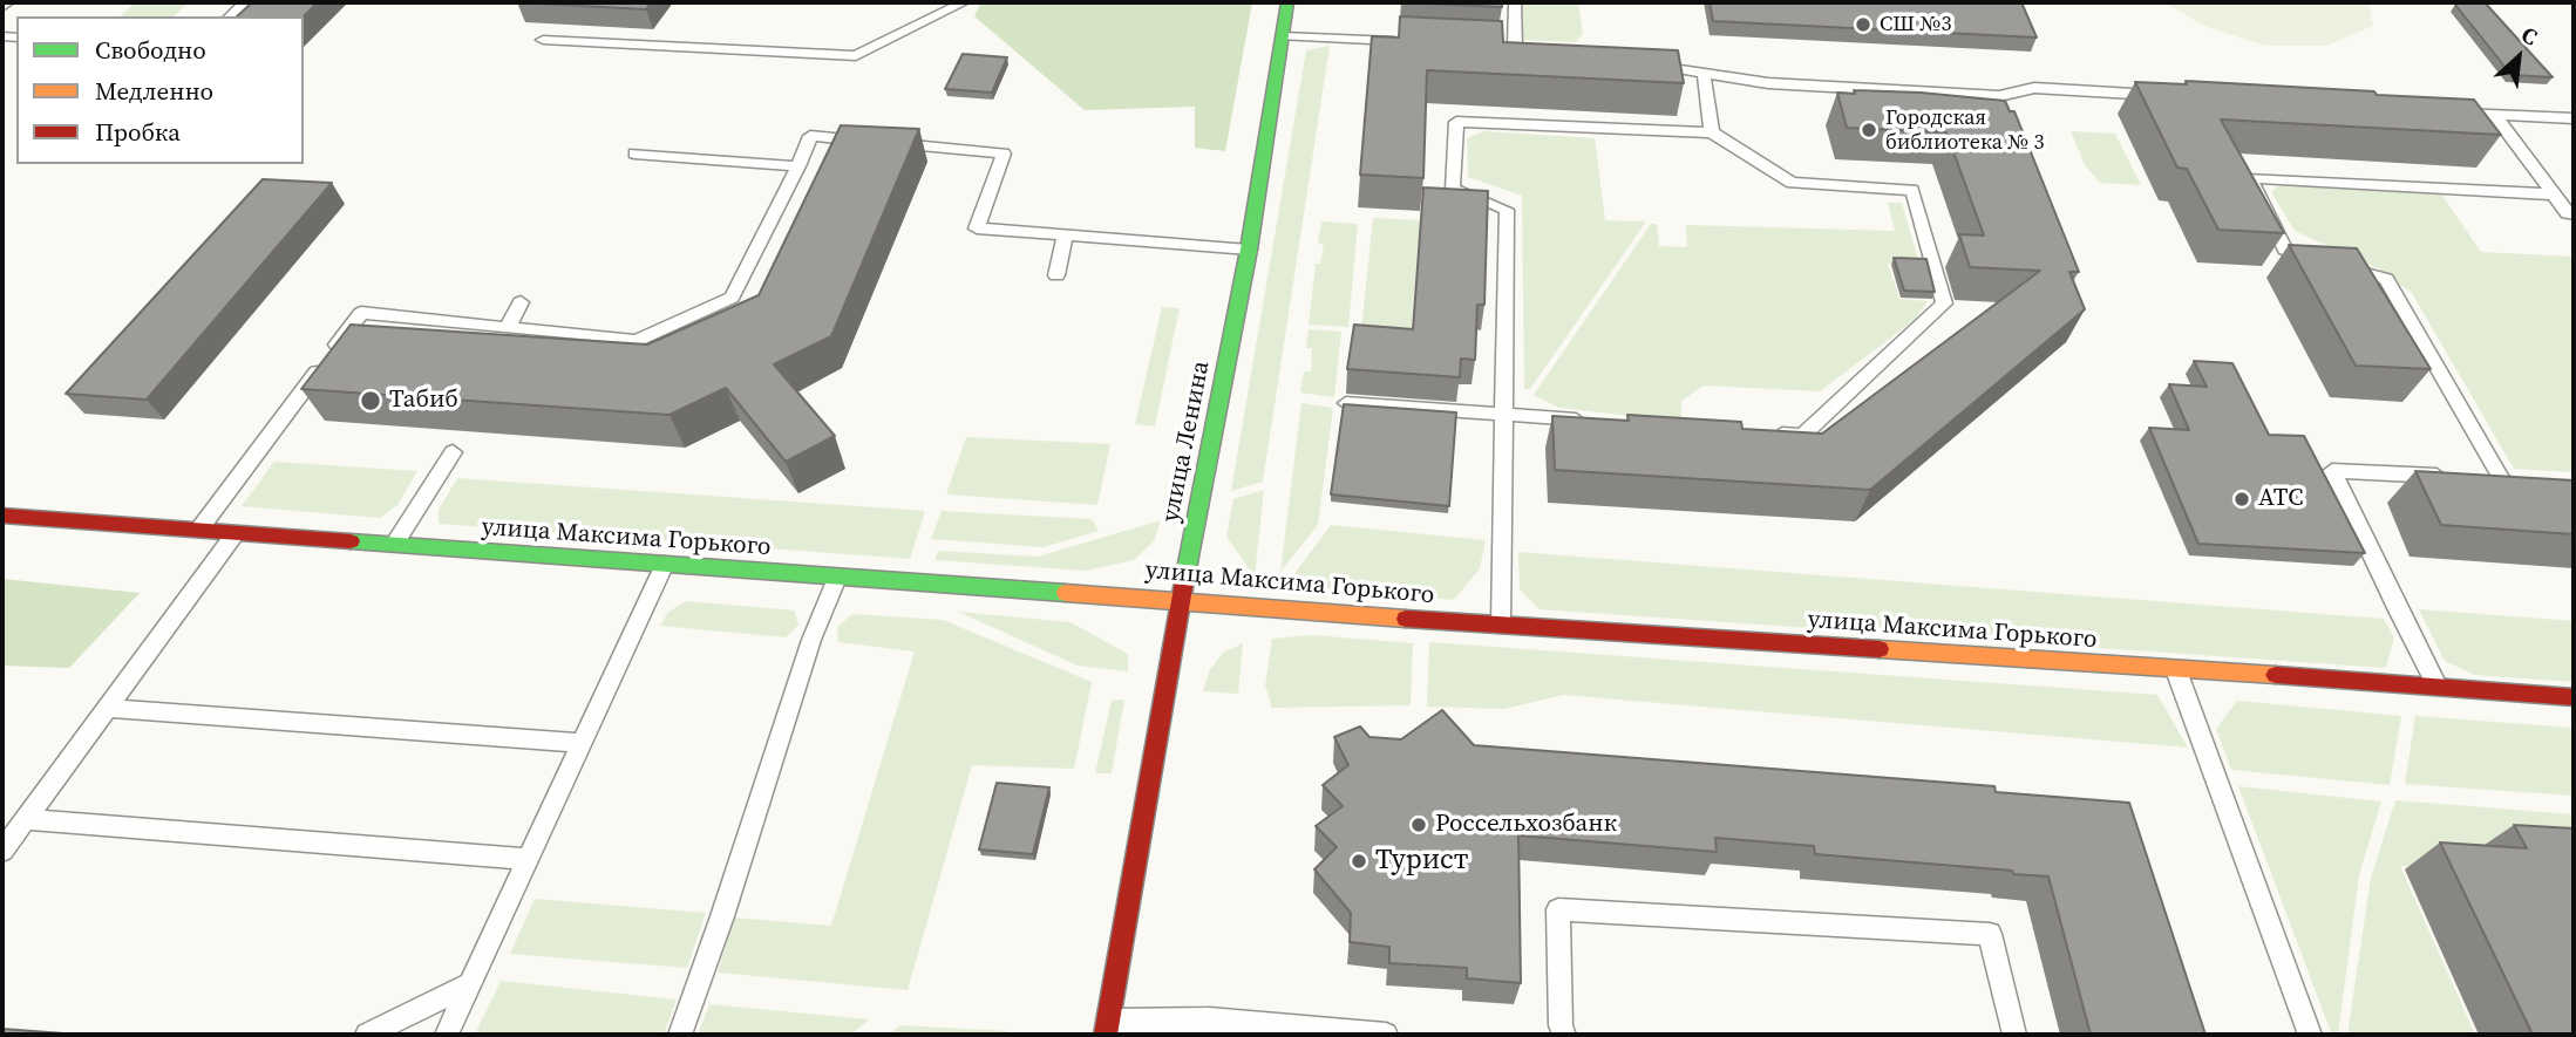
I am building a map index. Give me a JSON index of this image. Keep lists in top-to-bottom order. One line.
{"streets":{"main road":["улица Ленина","улица Максима Горького"]},"crossings":[["улица Ленина","улица Максима Горького"]],"places":["СШ №3","Городская библиотека № 3","Табиб","АТС","Россельхозбанк","Турист"],"legend":["Свободно","Медленно","Пробка"],"north":"top right"}
